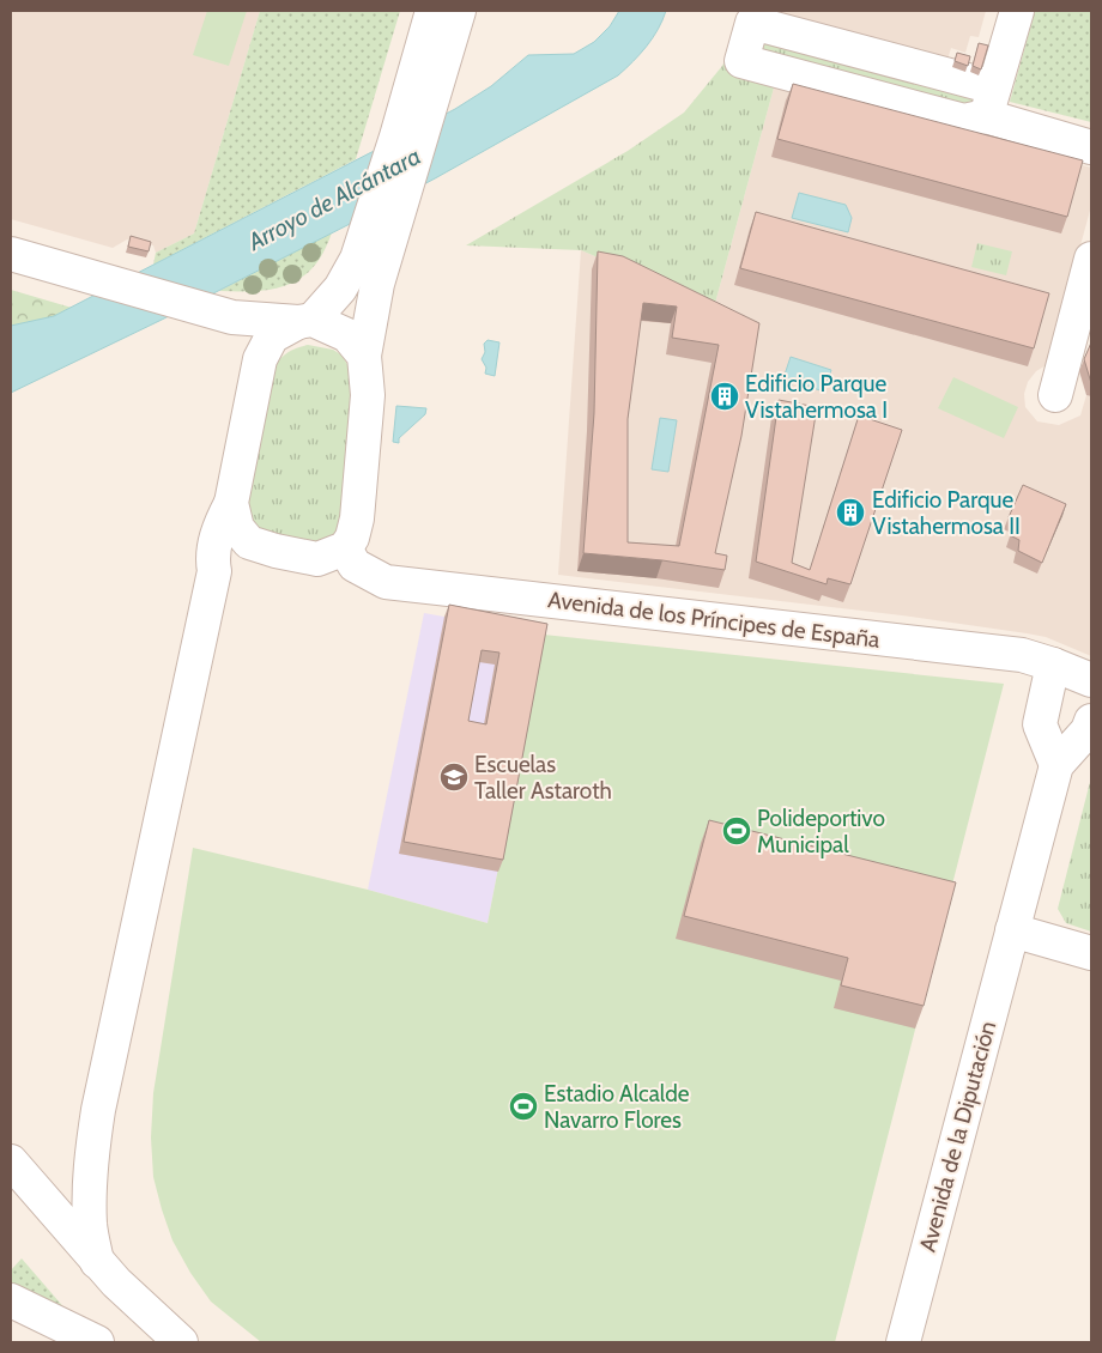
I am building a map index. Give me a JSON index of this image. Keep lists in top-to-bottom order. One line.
{"streets":{"street":["Avenida de los Príncipes de España","Avenida de la Diputación"]},"water":["Arroyo de Alcántara"],"places":{"building":["Edificio Parque Vistahermosa I","Edificio Parque Vistahermosa II"],"school or university":["Escuelas Taller Astaroth"],"sports":["Polideportivo Municipal","Estadio Alcalde Navarro Flores"]}}
